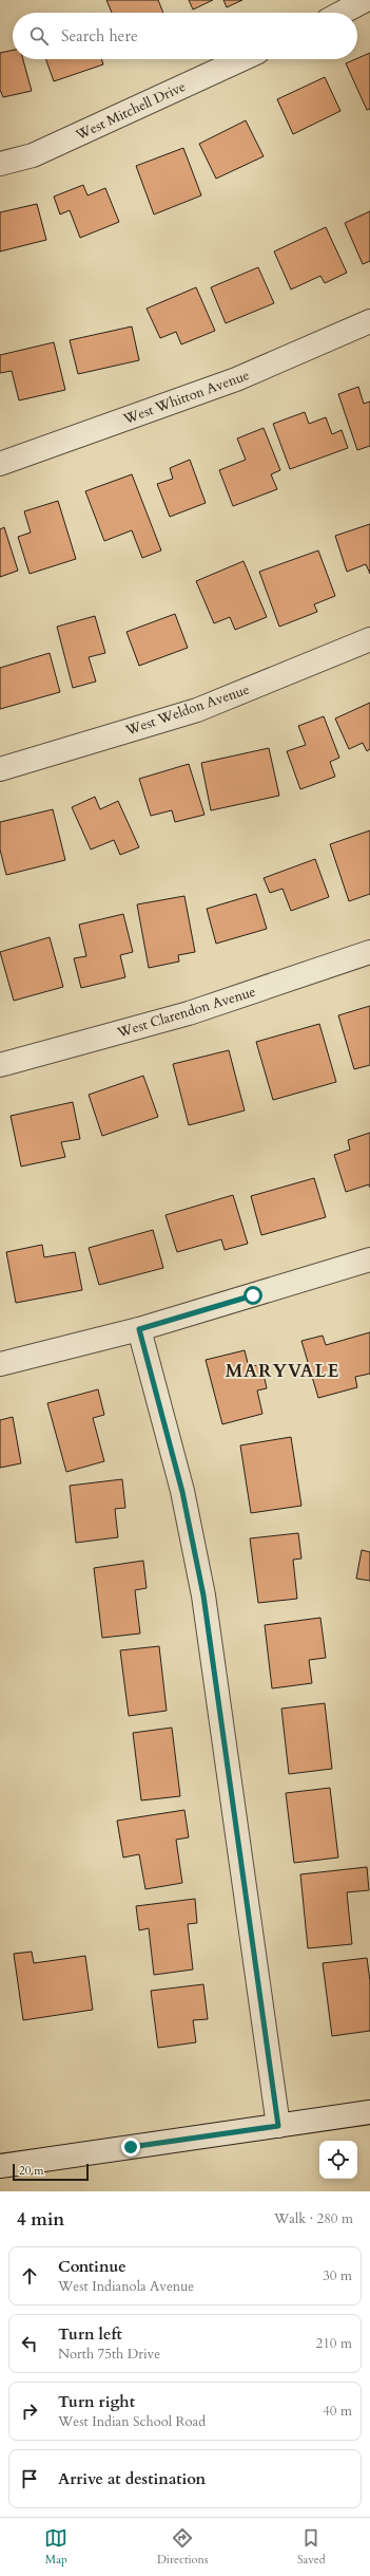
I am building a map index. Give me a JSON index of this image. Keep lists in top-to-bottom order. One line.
{"streets":{"street":["West Mitchell Drive","West Whitton Avenue","West Weldon Avenue","West Clarendon Avenue"]},"districts":["MARYVALE"],"scale_bar":"20 m","page":{"search":"Search here","scale":"20 m","heading":["4 min","Walk · 280 m"],"list":[["Continue","West Indianola Avenue","30 m"],["Turn left","North 75th Drive","210 m"],["Turn right","West Indian School Road","40 m"],"Arrive at destination"],"nav":["Map","Directions","Saved"]}}
